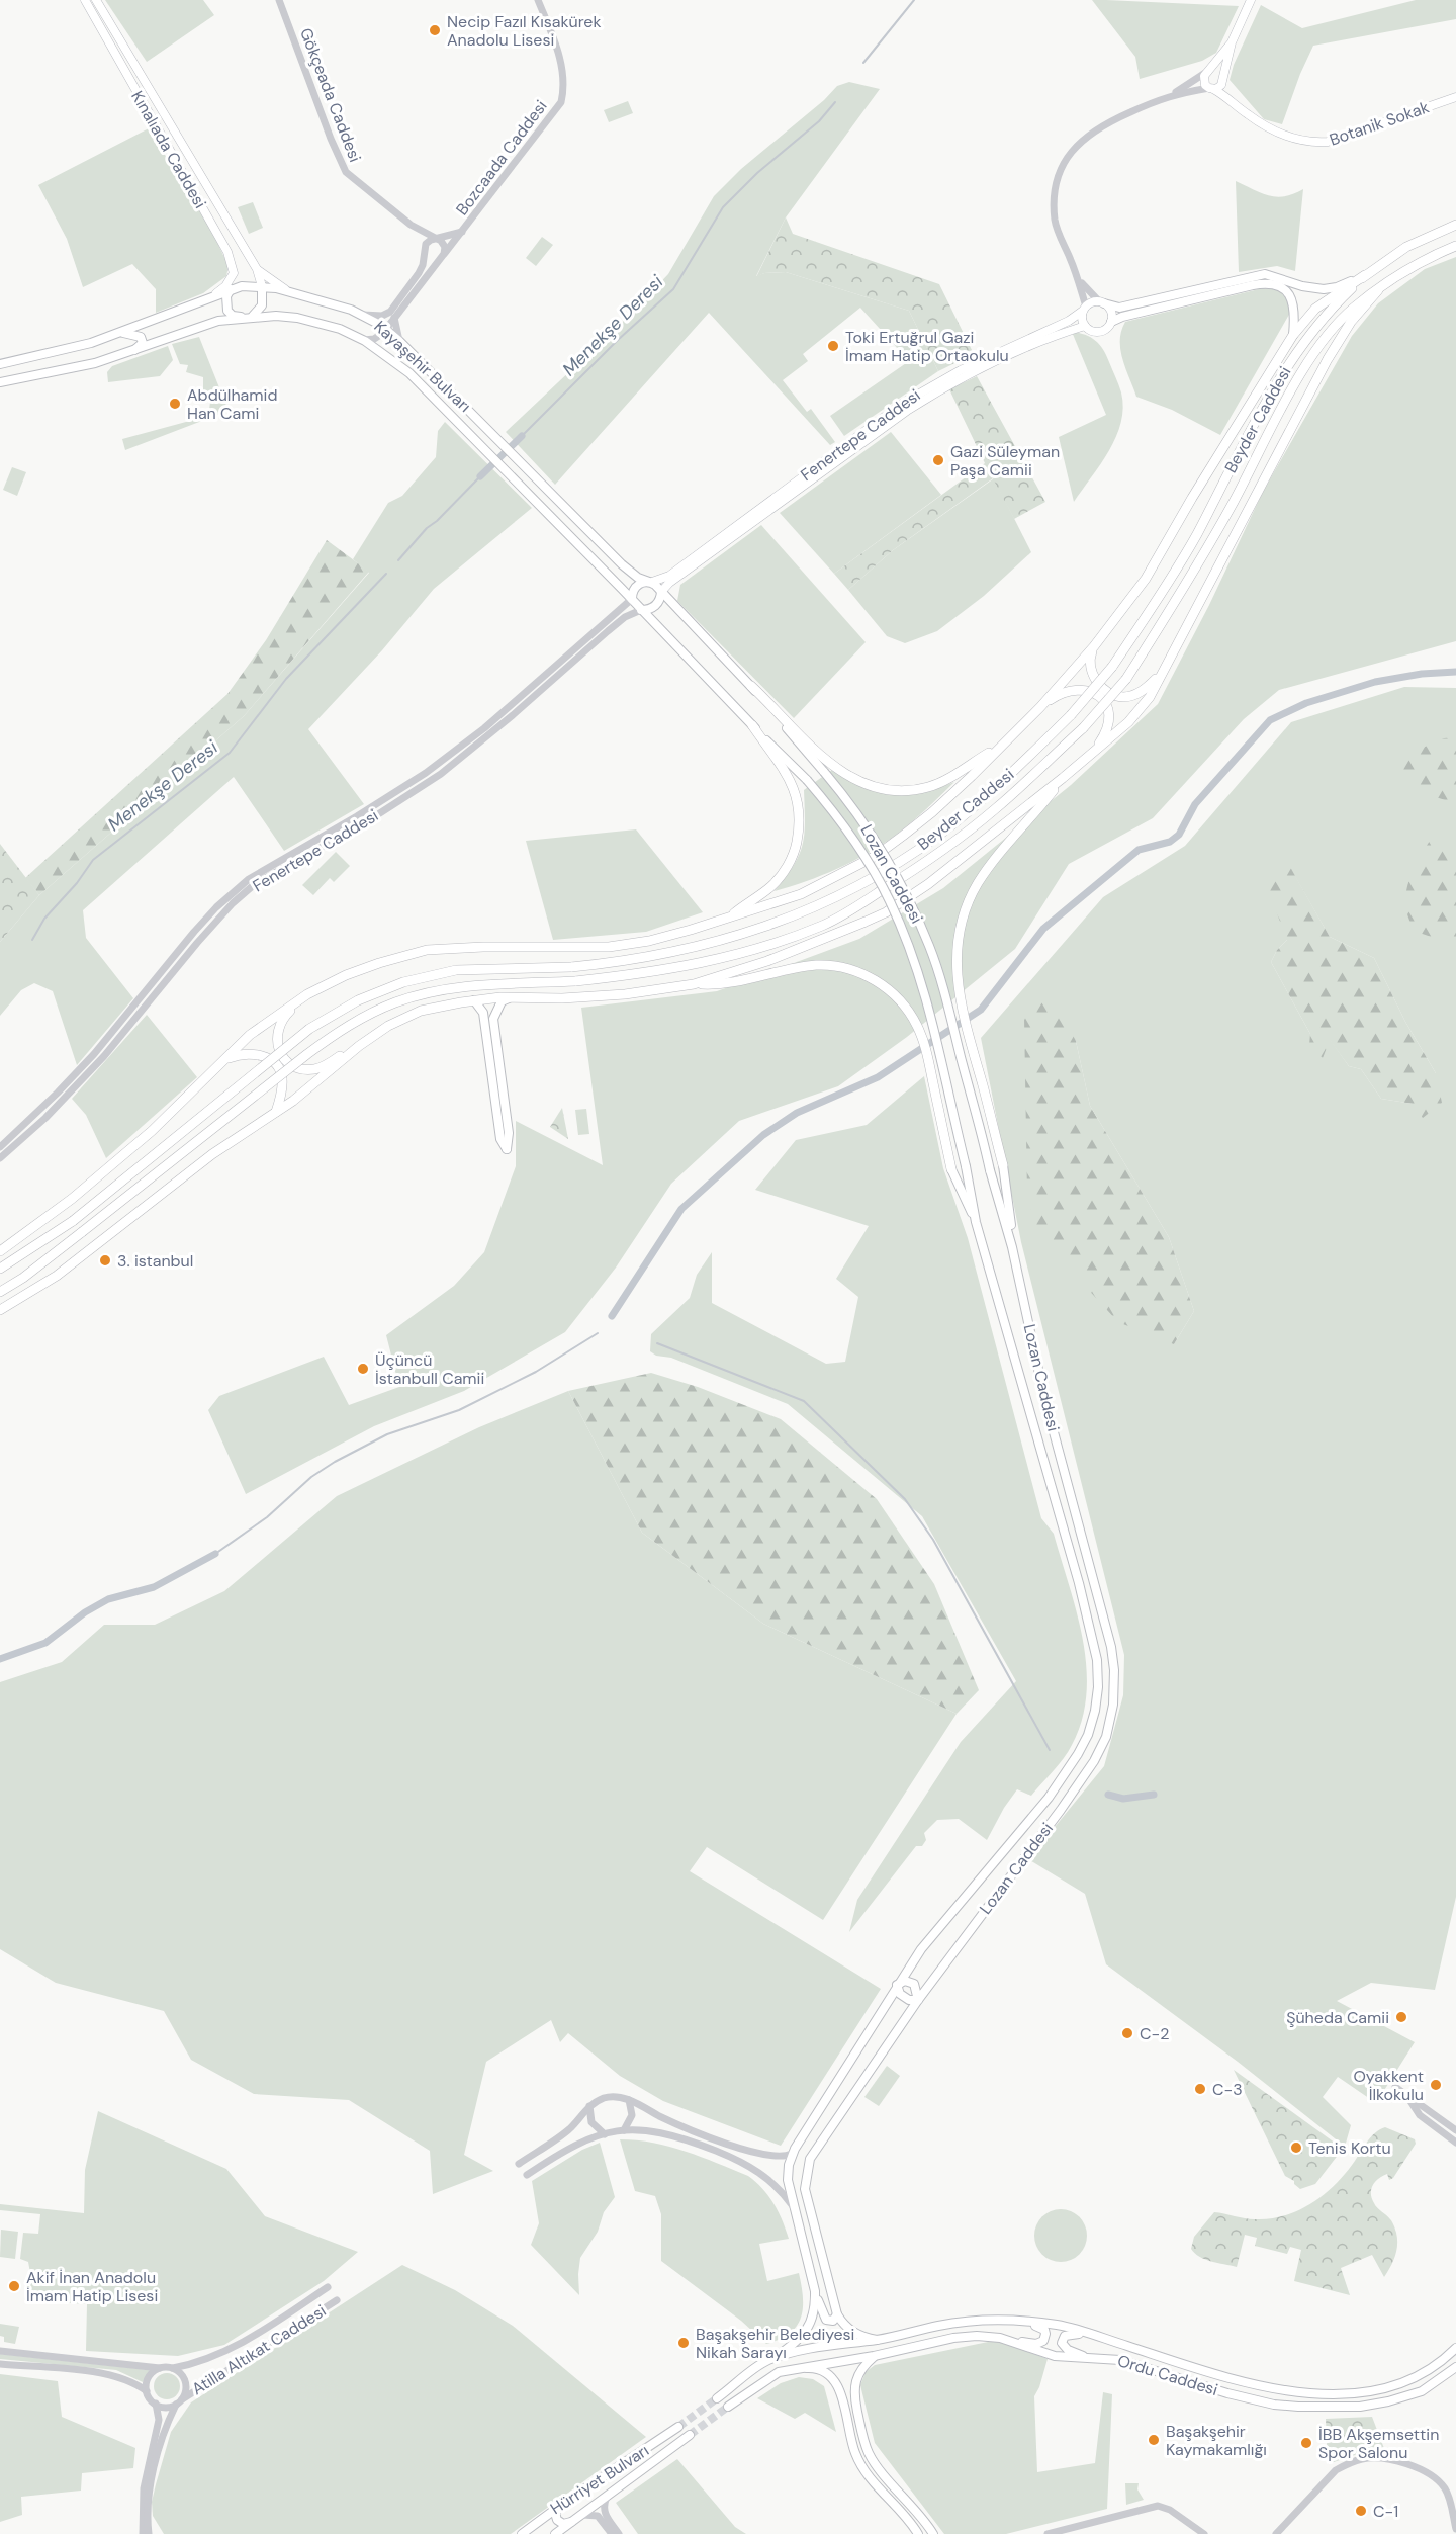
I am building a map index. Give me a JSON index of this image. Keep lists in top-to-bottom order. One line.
{"streets":{"highway":["Beyder Caddesi"],"main road":["Botanik Sokak","Kınalıada Caddesi","Kayaşehir Bulvarı","Fenertepe Caddesi","Lozan Caddesi","Ordu Caddesi","Hürriyet Bulvarı"],"street":["Gökçeada Caddesi","Bozcaada Caddesi","Atilla Altıkat Caddesi"]},"crossings":[["Gökçeada Caddesi","Bozcaada Caddesi"],["Kınalıada Caddesi","Kayaşehir Bulvarı"],["Bozcaada Caddesi","Kayaşehir Bulvarı"],["Kayaşehir Bulvarı","Fenertepe Caddesi"],["Kayaşehir Bulvarı","Lozan Caddesi"],["Fenertepe Caddesi","Lozan Caddesi"]],"water":["Menekşe Deresi"],"places":["Necip Fazıl Kısakürek Anadolu Lisesi","Toki Ertuğrul Gazi İmam Hatip Ortaokulu","Abdülhamid Han Cami","Gazi Süleyman Paşa Camii","3. istanbul","Üçüncü İstanbull Camii","Şüheda Camii","C-2","Oyakkent İlkokulu","C-3","Tenis Kortu","Akif İnan Anadolu İmam Hatip Lisesi","Başakşehir Belediyesi Nikah Sarayı","Başakşehir Kaymakamlığı","İBB Akşemsettin Spor Salonu","C-1"]}
